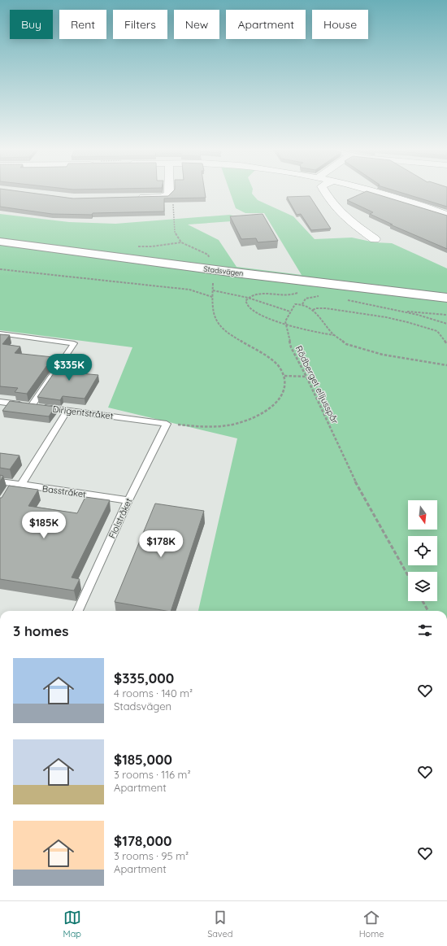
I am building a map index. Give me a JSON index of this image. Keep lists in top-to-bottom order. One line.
{"streets":{"main road":["Stadsvägen"],"lane":["Dirigentstråket","Basstråket","Fiolstråket"],"path":["Rödberget elljusspår"]},"crossings":[["Dirigentstråket","Fiolstråket"],["Basstråket","Fiolstråket"]],"north":"bottom","page":{"chip":["Buy","Rent","Filters","New","Apartment","House"],"price":["$335K","$185K","$178K"],"heading":"3 homes","list":[{"name":"$335,000","note":"4 rooms · 140 m² · Stadsvägen"},{"name":"$185,000","note":"3 rooms · 116 m² · Apartment"},{"name":"$178,000","note":"3 rooms · 95 m² · Apartment"}],"tabs":["Map","Saved","Home"]}}
